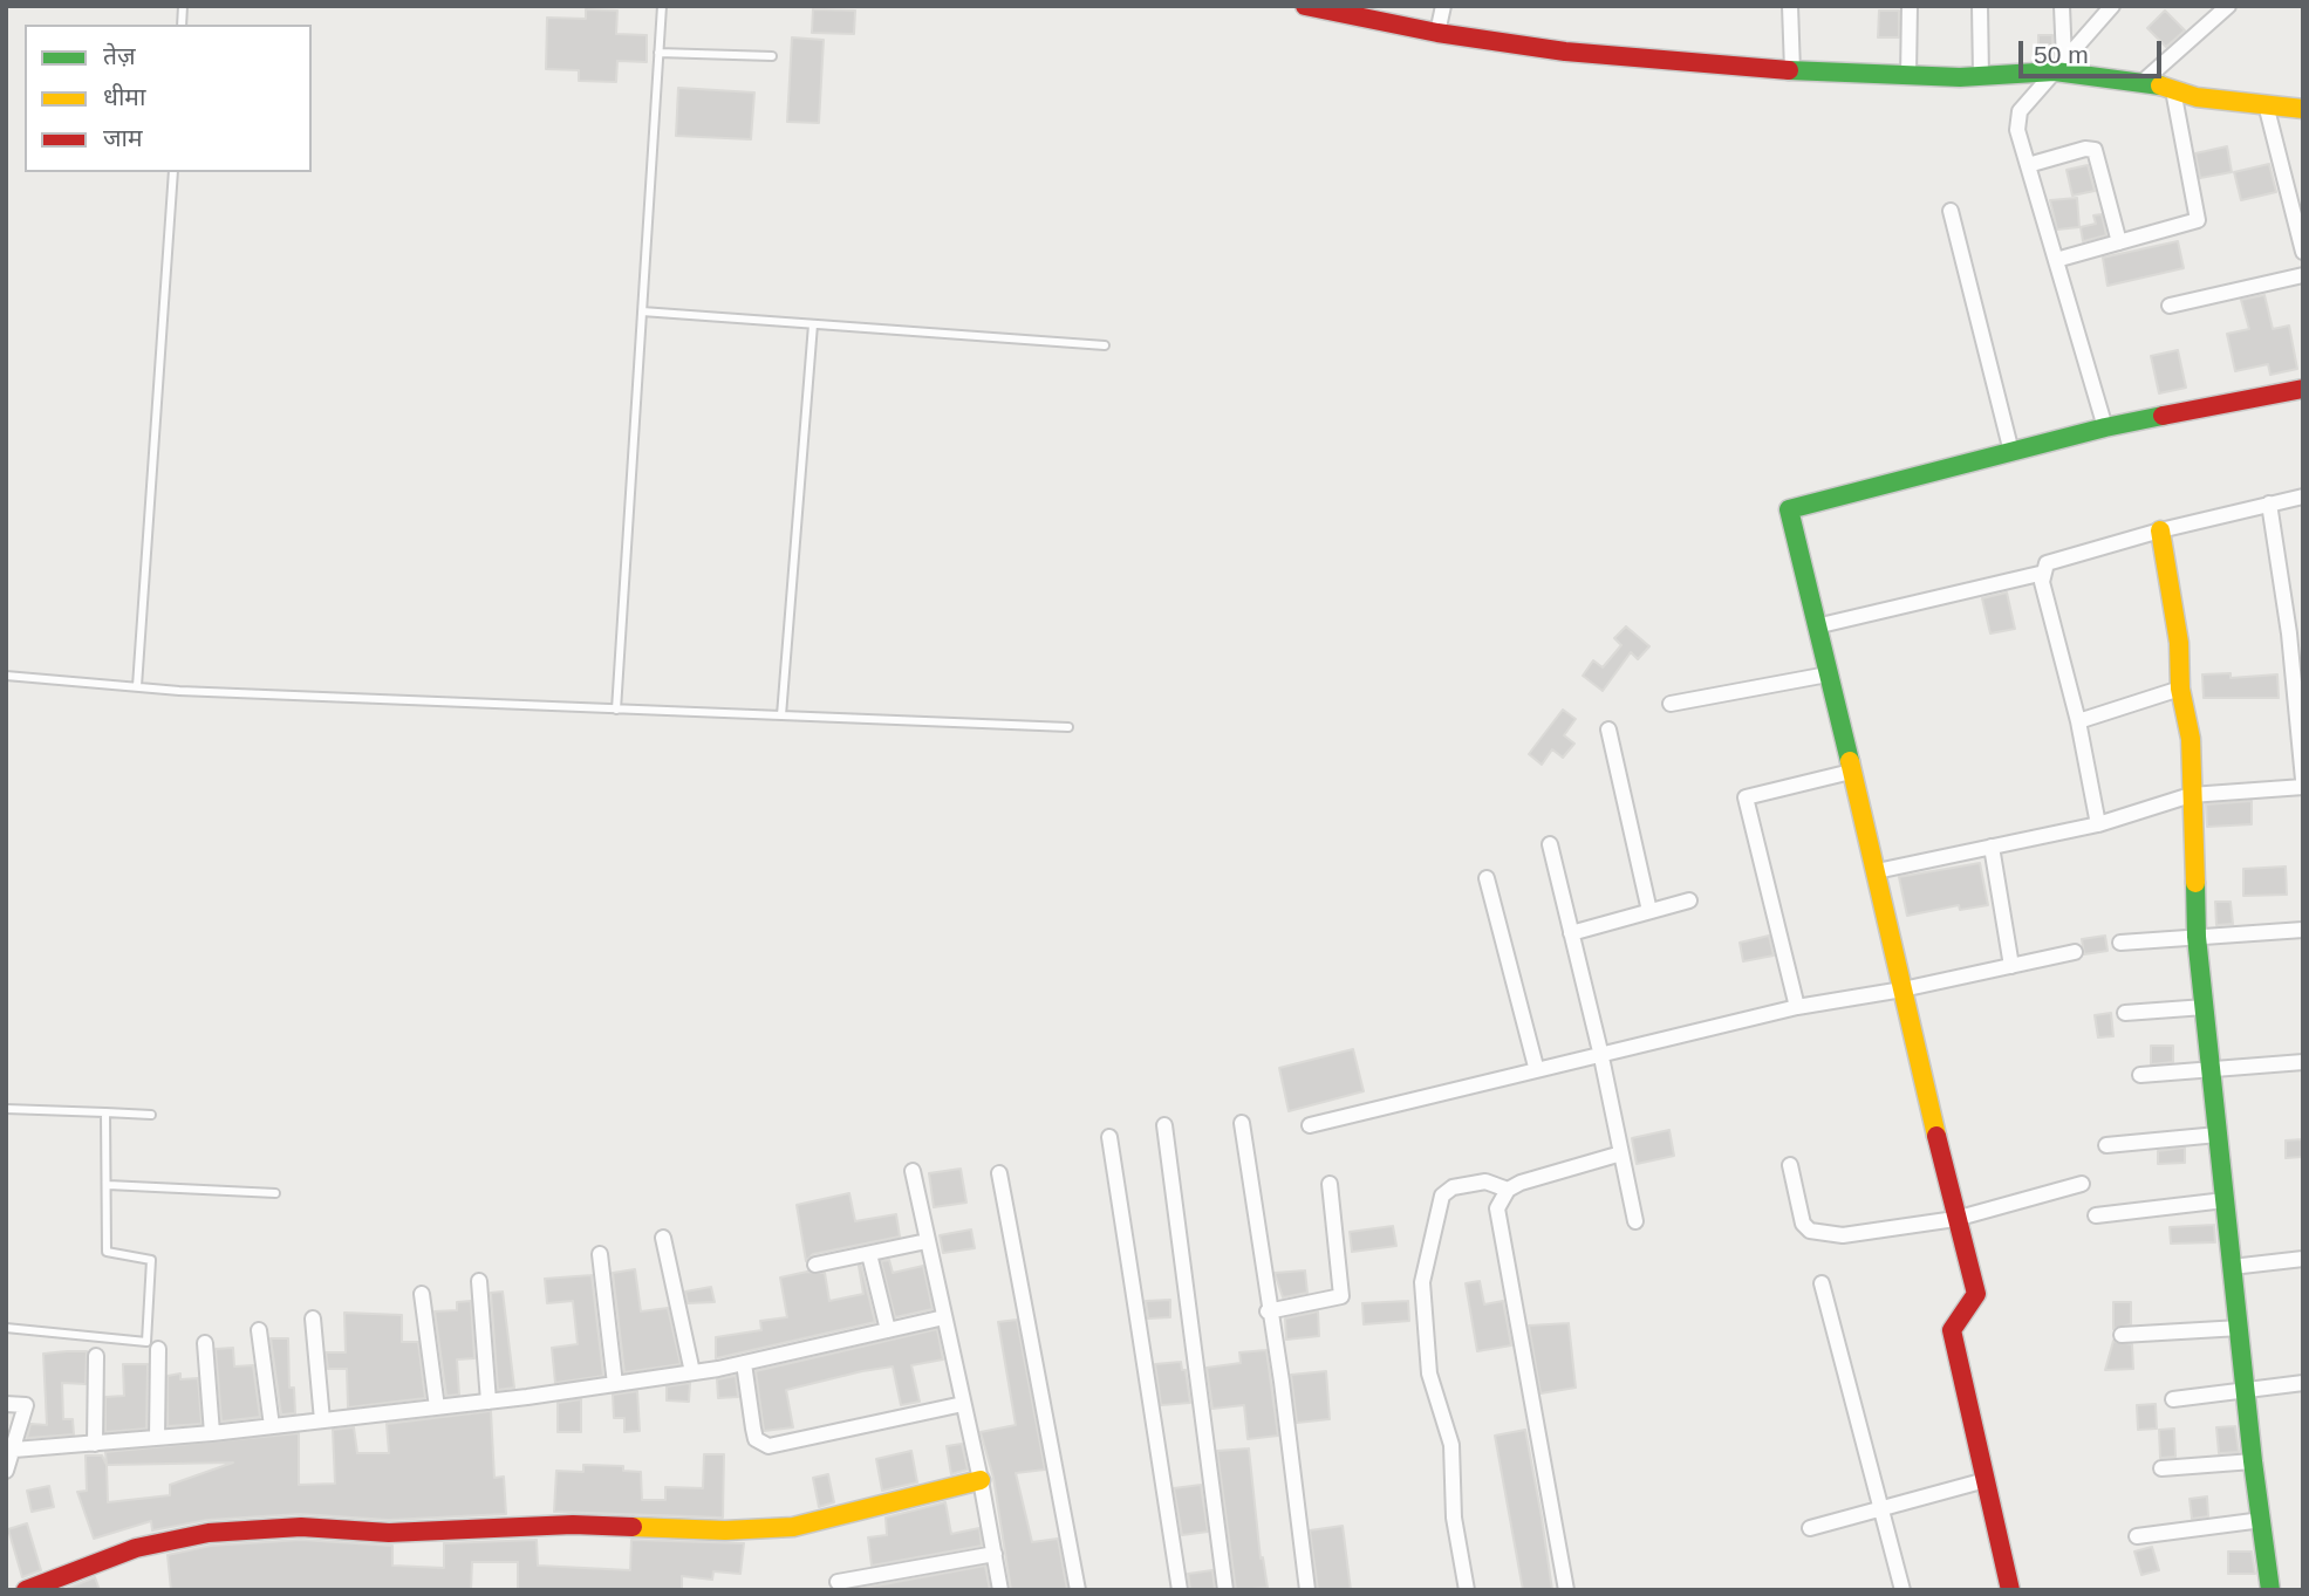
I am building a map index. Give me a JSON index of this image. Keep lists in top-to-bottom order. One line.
{"legend":["तेज़","धीमा","जाम"],"scale_bar":"50 m"}
